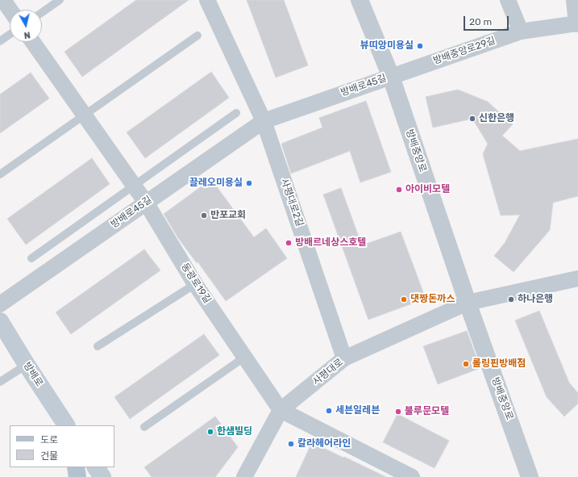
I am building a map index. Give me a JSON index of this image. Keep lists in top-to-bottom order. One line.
{"streets":{"main road":["방배로"],"street":["방배중앙로29길","방배로45길","방배중앙로","사평대로2길","동광로19길","사평대로"]},"crossings":[["방배중앙로29길","방배로45길"],["방배중앙로29길","방배중앙로"],["방배로45길","방배중앙로"],["방배로45길","사평대로2길"],["방배로45길","동광로19길"],["방배중앙로","사평대로"],["사평대로2길","사평대로"],["동광로19길","사평대로"]],"places":["뷰띠앙미용실","신한은행","끌레오미용실","아이비모텔","반포교회","방배르네상스호텔","댓짱돈까스","하나은행","롤링핀방배점","세븐일레븐","불루문모텔","한샘빌딩","칼라헤어라인"],"legend":["도로","건물"],"scale_bar":"20 m","north":"bottom"}
